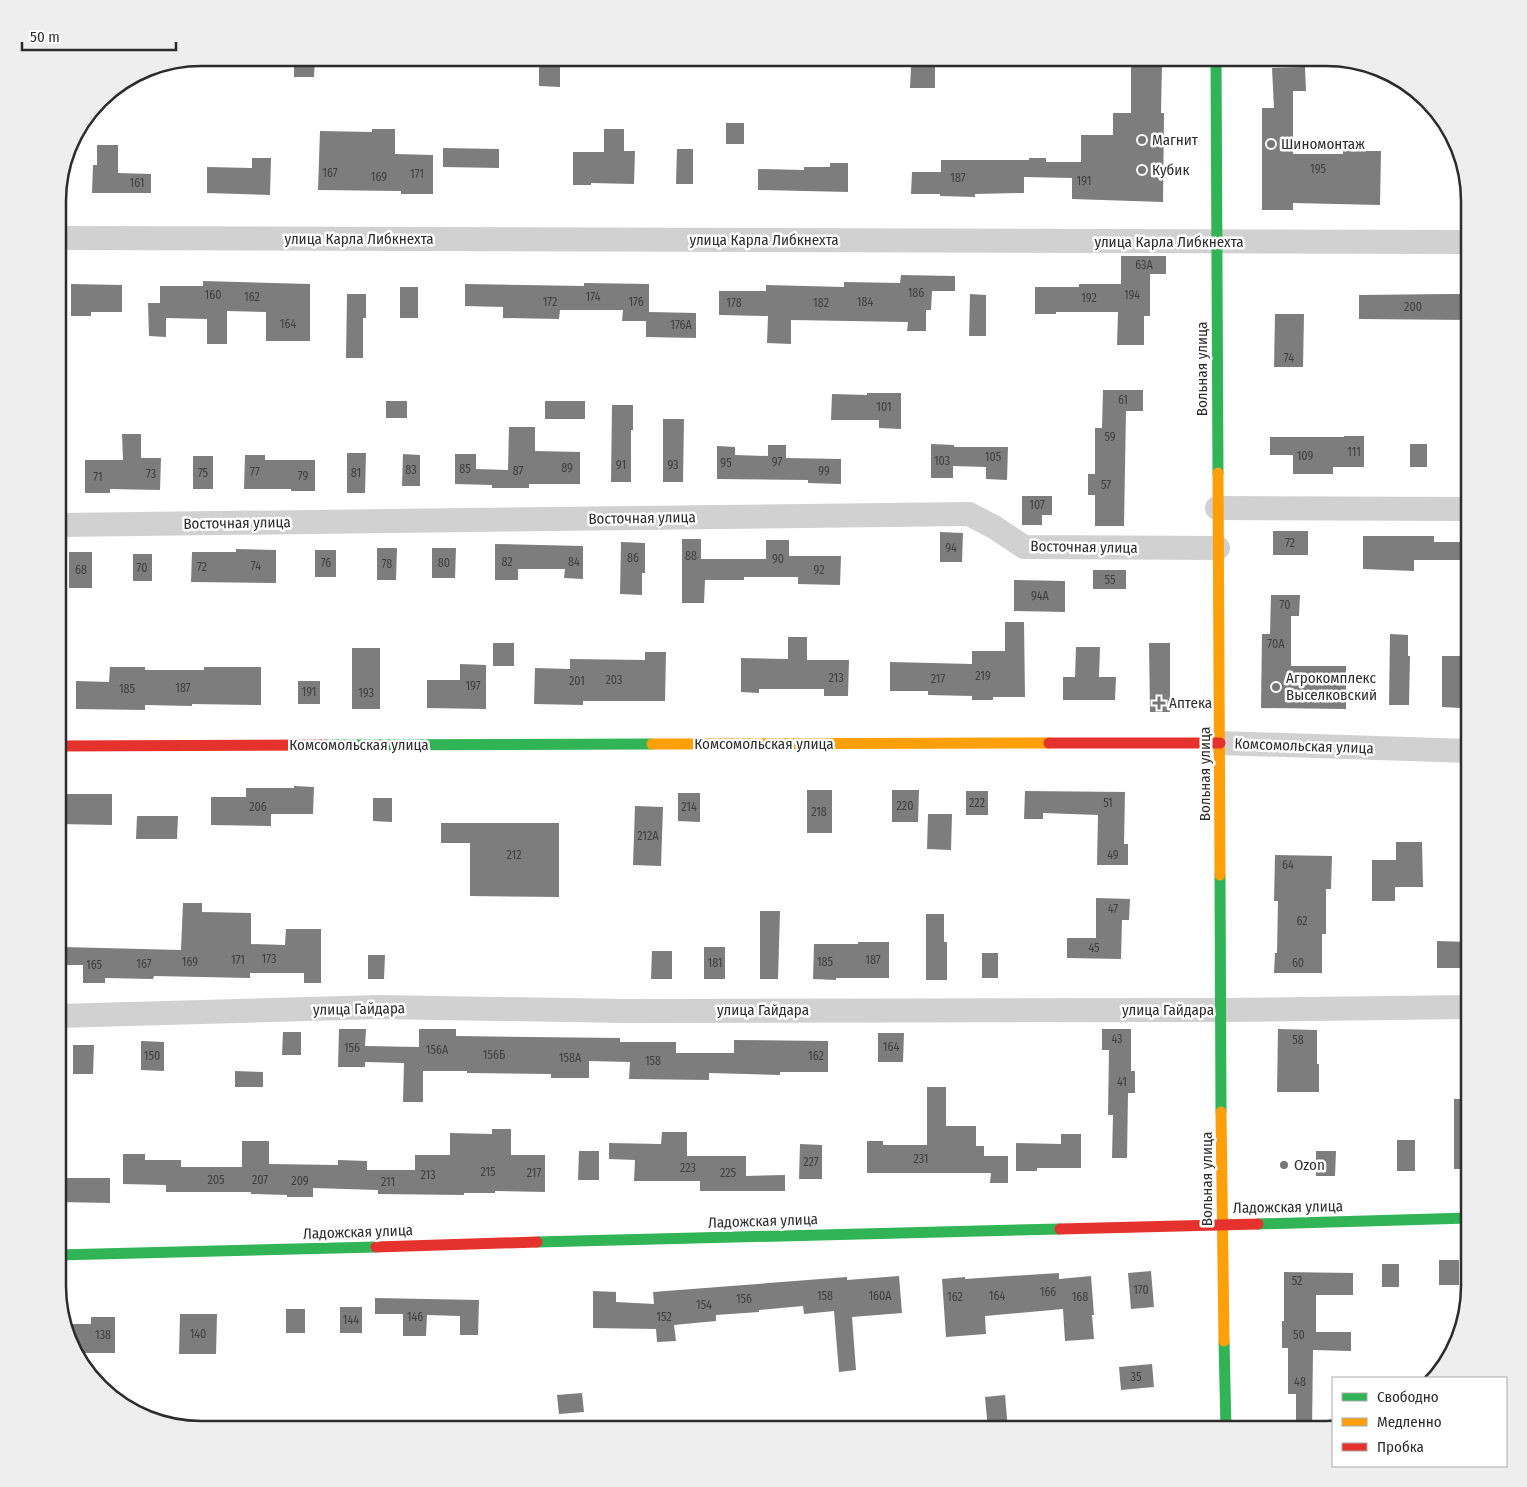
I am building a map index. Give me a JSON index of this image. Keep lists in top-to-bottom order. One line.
{"streets":{"street":["улица Карла Либкнехта","Вольная улица","Восточная улица","Комсомольская улица","улица Гайдара","Ладожская улица"]},"crossings":[["улица Карла Либкнехта","Вольная улица"],["Вольная улица","Восточная улица"],["Вольная улица","Комсомольская улица"],["Вольная улица","улица Гайдара"],["Вольная улица","Ладожская улица"]],"places":{"other":["Магнит","Шиномонтаж","Кубик","Агрокомплекс Выселковский","Ozon"],"health":["Аптека"]},"house_numbers":["195","167","171","169","187","191","161","63А","186","160","194","162","174","192","172","176","184","178","182","200","164","176А","74","61","101","59","111","109","105","103","97","95","91","93","89","85","83","87","99","77","75","81","73","79","71","57","107","72","94","88","86","90","82","84","76","80","78","74","72","70","68","92","55","94А","70","70А","219","213","217","203","201","197","187","185","191","193","222","51","220","206","214","218","212А","212","49","64","47","62","45","173","171","187","169","185","181","60","167","165","43","58","164","156","156А","156Б","150","162","158А","158","41","231","227","223","215","217","225","213","205","207","209","211","52","170","166","158","160А","164","162","168","156","154","146","152","144","140","138","50","35","48"],"legend":["Свободно","Медленно","Пробка"],"scale_bar":"50 m"}
